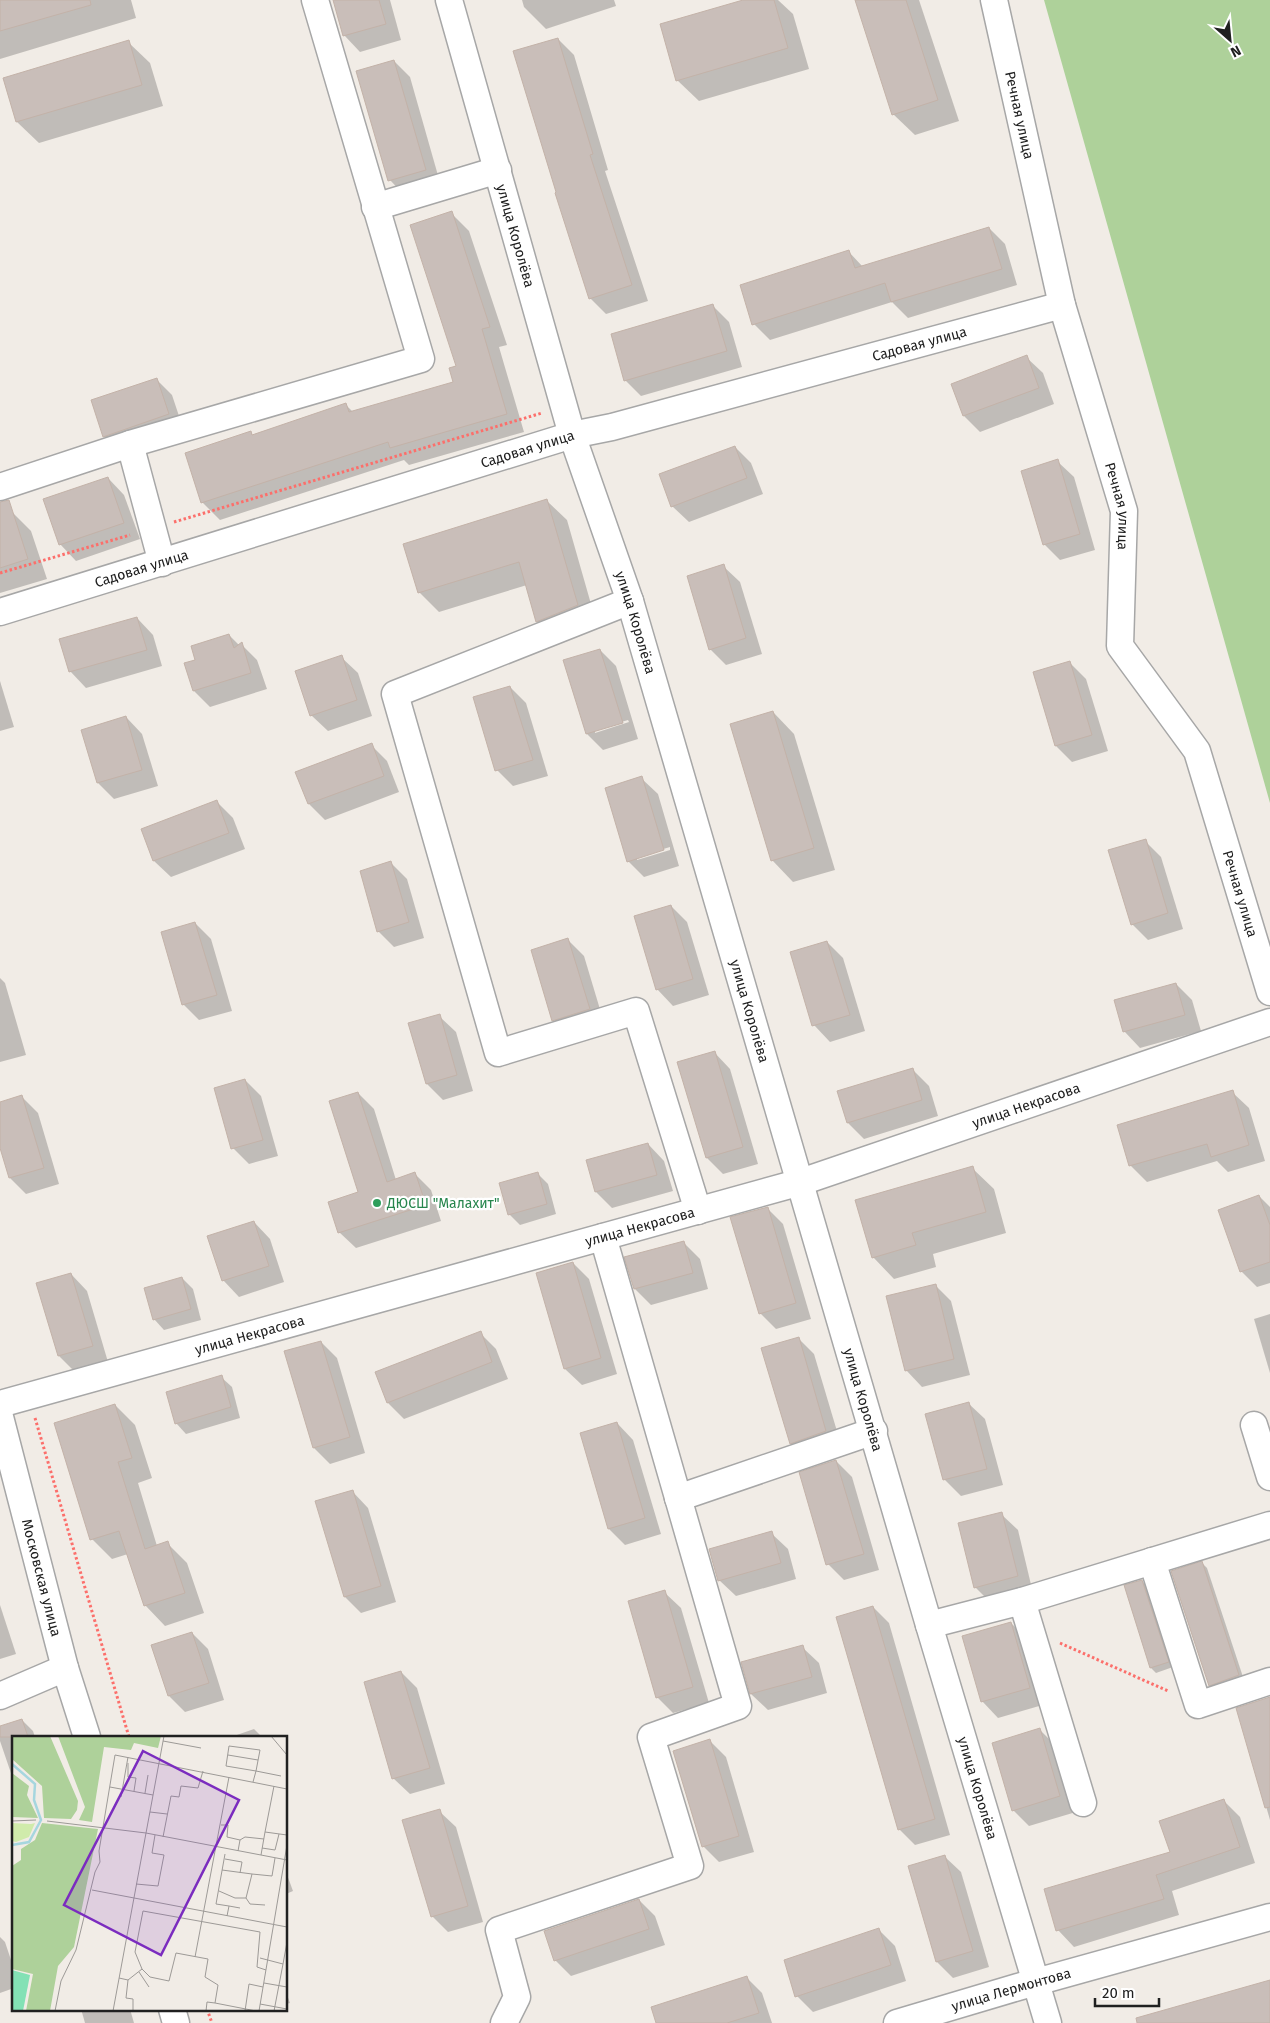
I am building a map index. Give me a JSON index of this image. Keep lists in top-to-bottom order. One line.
{"streets":{"street":["Речная улица","улица Королёва","Садовая улица","улица Некрасова","Московская улица","улица Лермонтова"]},"crossings":[["Речная улица","Садовая улица"],["улица Королёва","Садовая улица"],["улица Королёва","улица Некрасова"],["улица Королёва","улица Лермонтова"]],"places":["ДЮСШ \"Малахит\""],"scale_bar":"20 m","north":"bottom right"}
